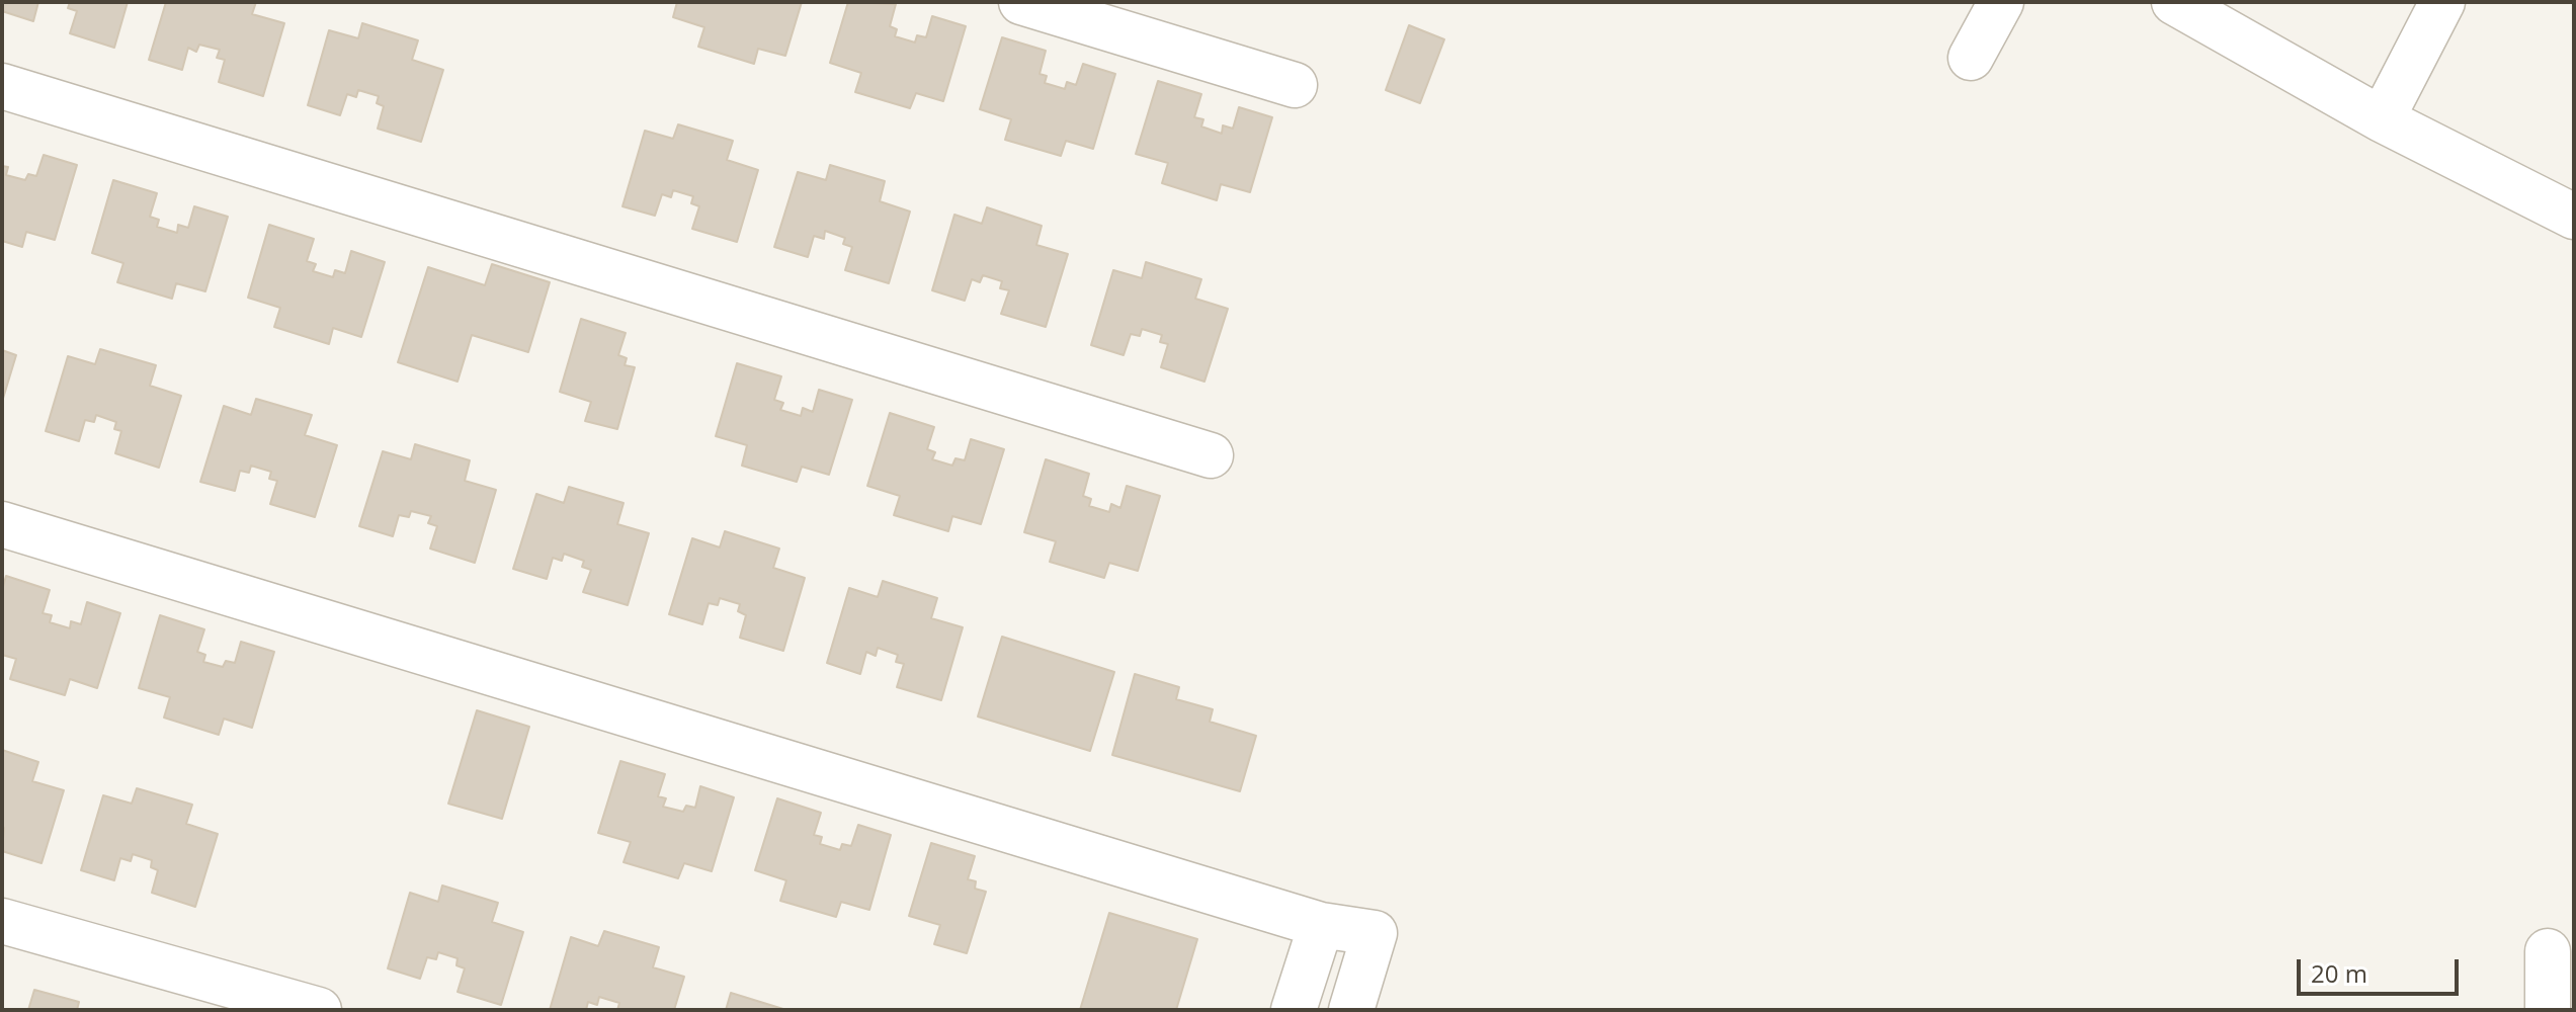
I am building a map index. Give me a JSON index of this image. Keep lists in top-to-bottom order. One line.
{"scale_bar":"20 m"}
